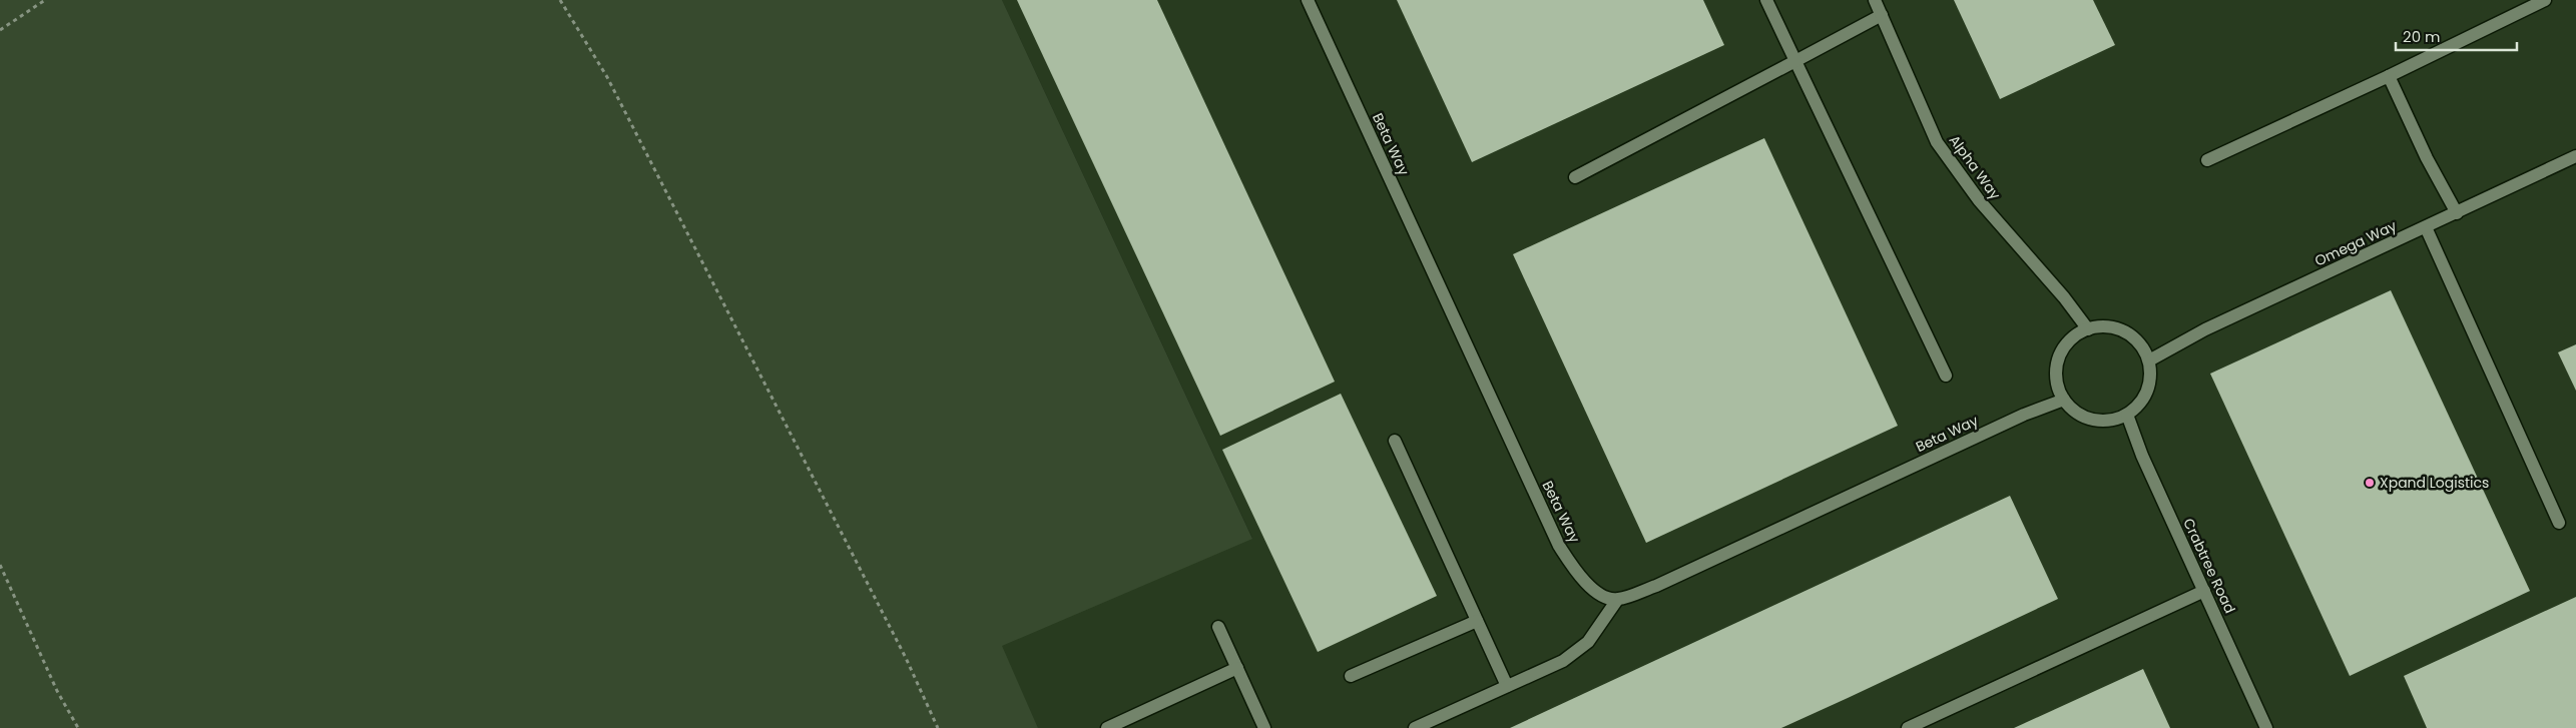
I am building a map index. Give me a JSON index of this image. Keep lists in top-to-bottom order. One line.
{"streets":{"street":["Beta Way","Alpha Way","Omega Way","Crabtree Road"]},"crossings":[["Beta Way","Alpha Way"],["Beta Way","Omega Way"],["Beta Way","Crabtree Road"],["Alpha Way","Omega Way"],["Alpha Way","Crabtree Road"],["Omega Way","Crabtree Road"]],"places":["Xpand Logistics"],"scale_bar":"20 m"}
